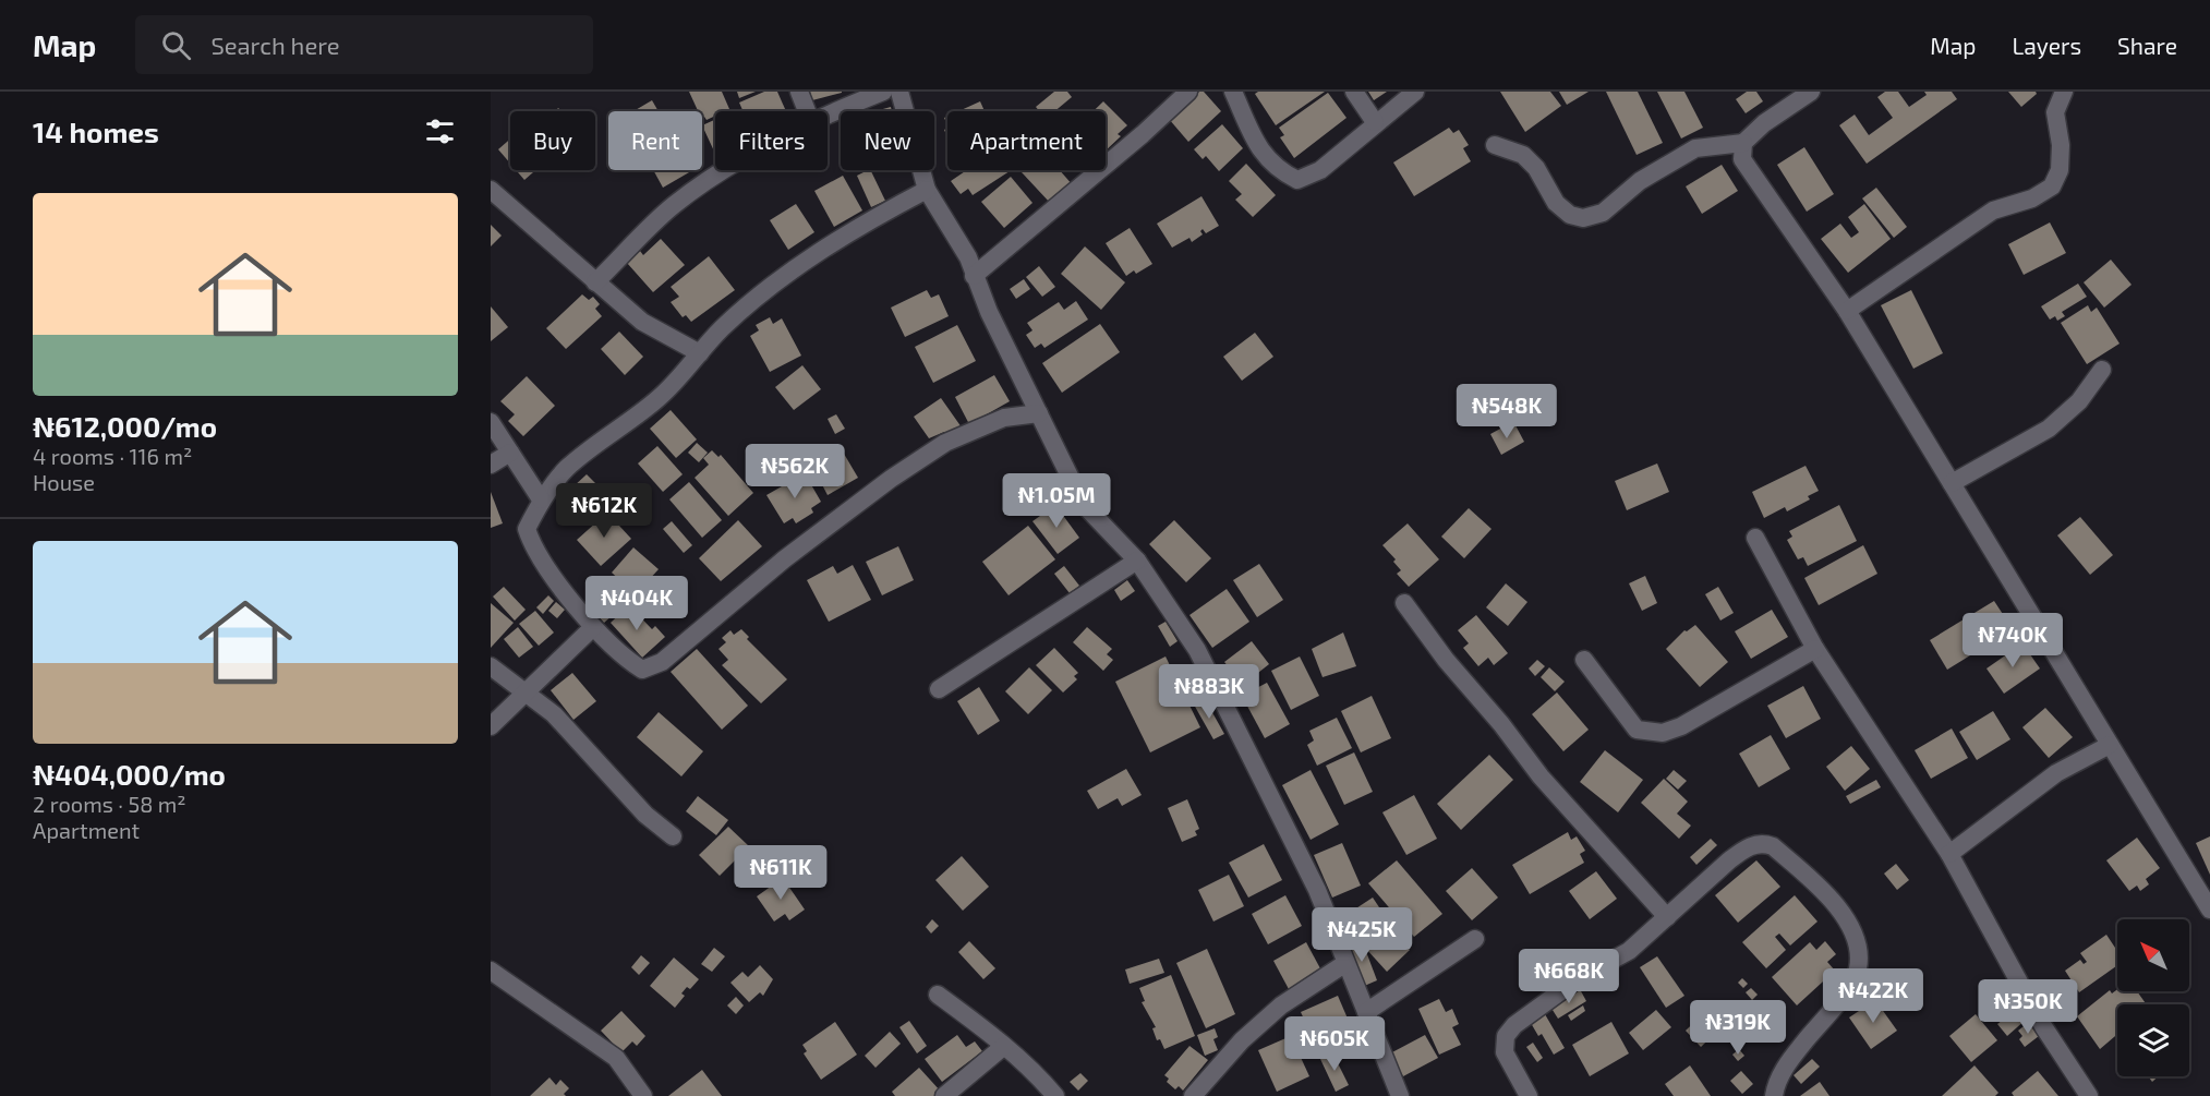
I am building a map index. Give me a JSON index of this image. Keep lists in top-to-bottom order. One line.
{"north":"top left","page":{"header":"Map","search":"Search here","nav":["Map","Layers","Share"],"heading":"14 homes","chip":["Buy","Rent","Filters","New","Apartment"],"list":[{"name":"₦612,000/mo","note":"4 rooms · 116 m² · House"},{"name":"₦404,000/mo","note":"2 rooms · 58 m² · Apartment"}],"price":["₦548K","₦562K","₦1.05M","₦612K","₦404K","₦740K","₦883K","₦611K","₦425K","₦668K","₦422K","₦350K","₦319K","₦605K"]}}
